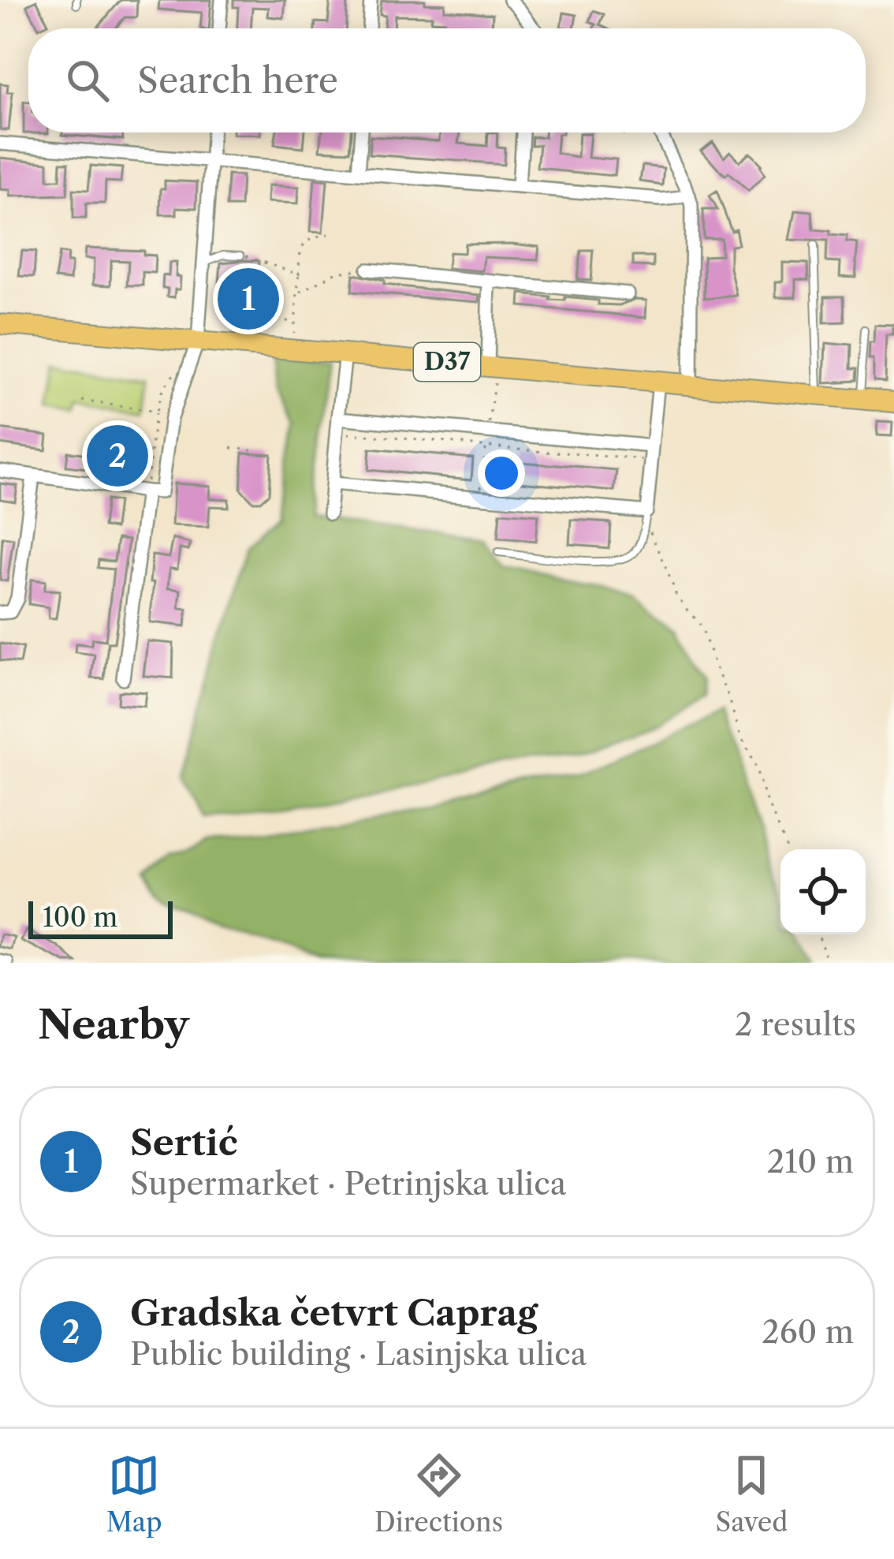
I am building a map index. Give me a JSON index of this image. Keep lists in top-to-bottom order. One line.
{"streets":{"main road":["D37"]},"scale_bar":"100 m","page":{"search":"Search here","pins":["1","2"],"scale":"100 m","heading":["Nearby","2 results"],"list":[{"mark":"1","name":"Sertić","note":"Supermarket · Petrinjska ulica","value":"210 m"},{"mark":"2","name":"Gradska četvrt Caprag","note":"Public building · Lasinjska ulica","value":"260 m"}],"nav":["Map","Directions","Saved"]}}
